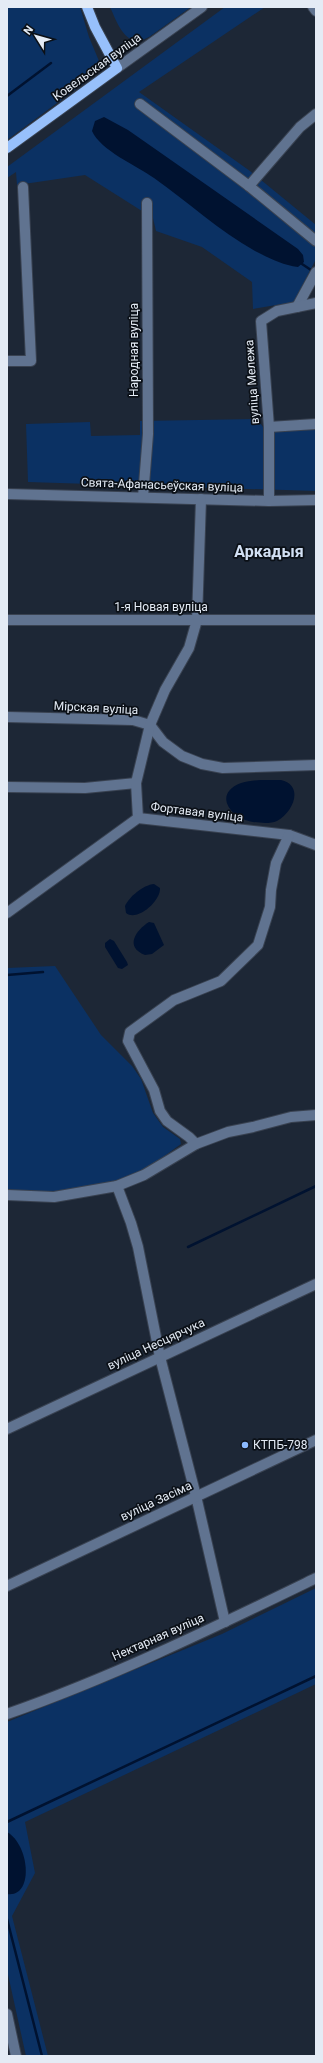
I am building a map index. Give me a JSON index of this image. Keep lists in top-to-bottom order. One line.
{"streets":{"main road":["Ковельская вуліца"],"street":["Народная вуліца","вуліца Мележа","Свята-Афанасьеўская вуліца","1-я Новая вуліца","Мірская вуліца","Фортавая вуліца","вуліца Несцярчука","вуліца Засіма","Нектарная вуліца"]},"crossings":[["Народная вуліца","Свята-Афанасьеўская вуліца"],["вуліца Мележа","Свята-Афанасьеўская вуліца"]],"districts":["Аркадыя"],"places":["КТПБ-798"],"north":"top left"}
